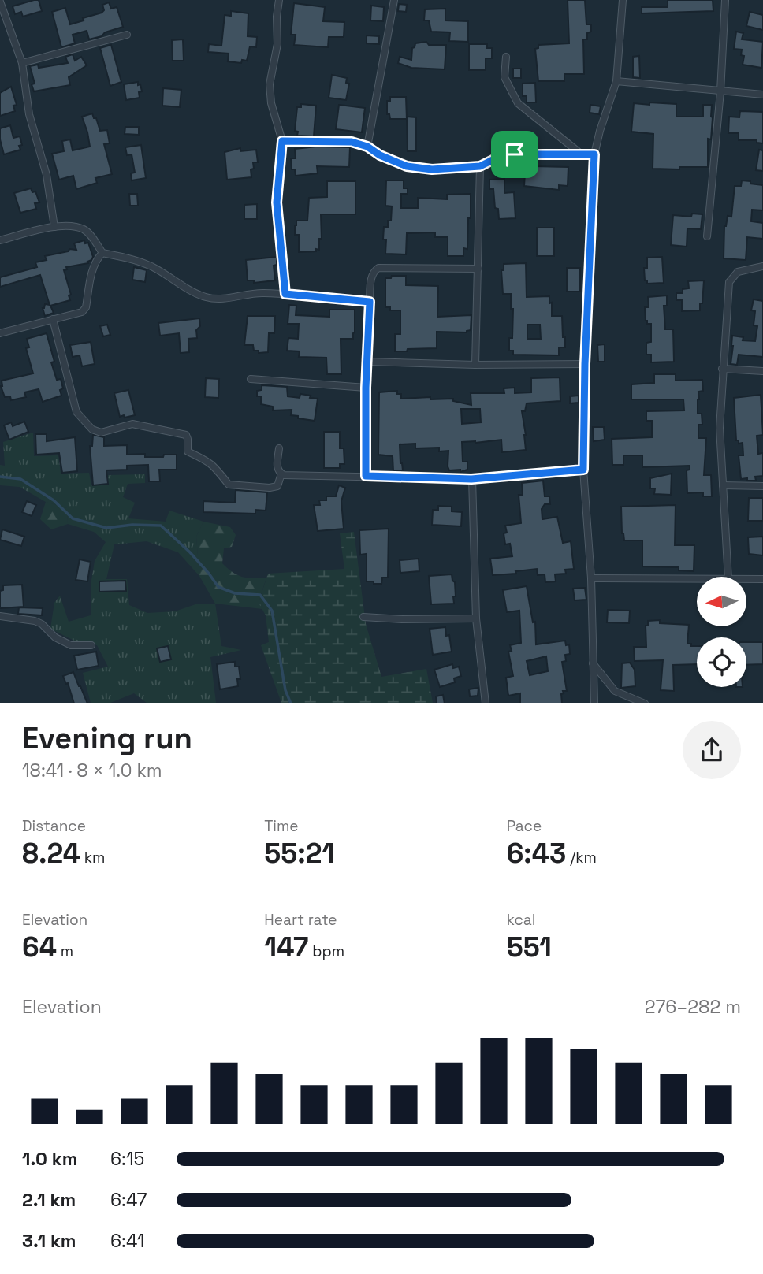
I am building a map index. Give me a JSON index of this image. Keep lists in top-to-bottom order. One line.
{"north":"left","page":{"heading":["Evening run","18:41 · 8 × 1.0 km"],"stats":[["Distance","8.24 km"],["Time","55:21"],["Pace","6:43 /km"],["Elevation","64 m"],["Heart rate","147 bpm"],["kcal","551"]],"chart":["Elevation","276–282 m"],"list":[{"name":"1.0 km","note":"6:15"},{"name":"2.1 km","note":"6:47"},{"name":"3.1 km","note":"6:41"}]}}
